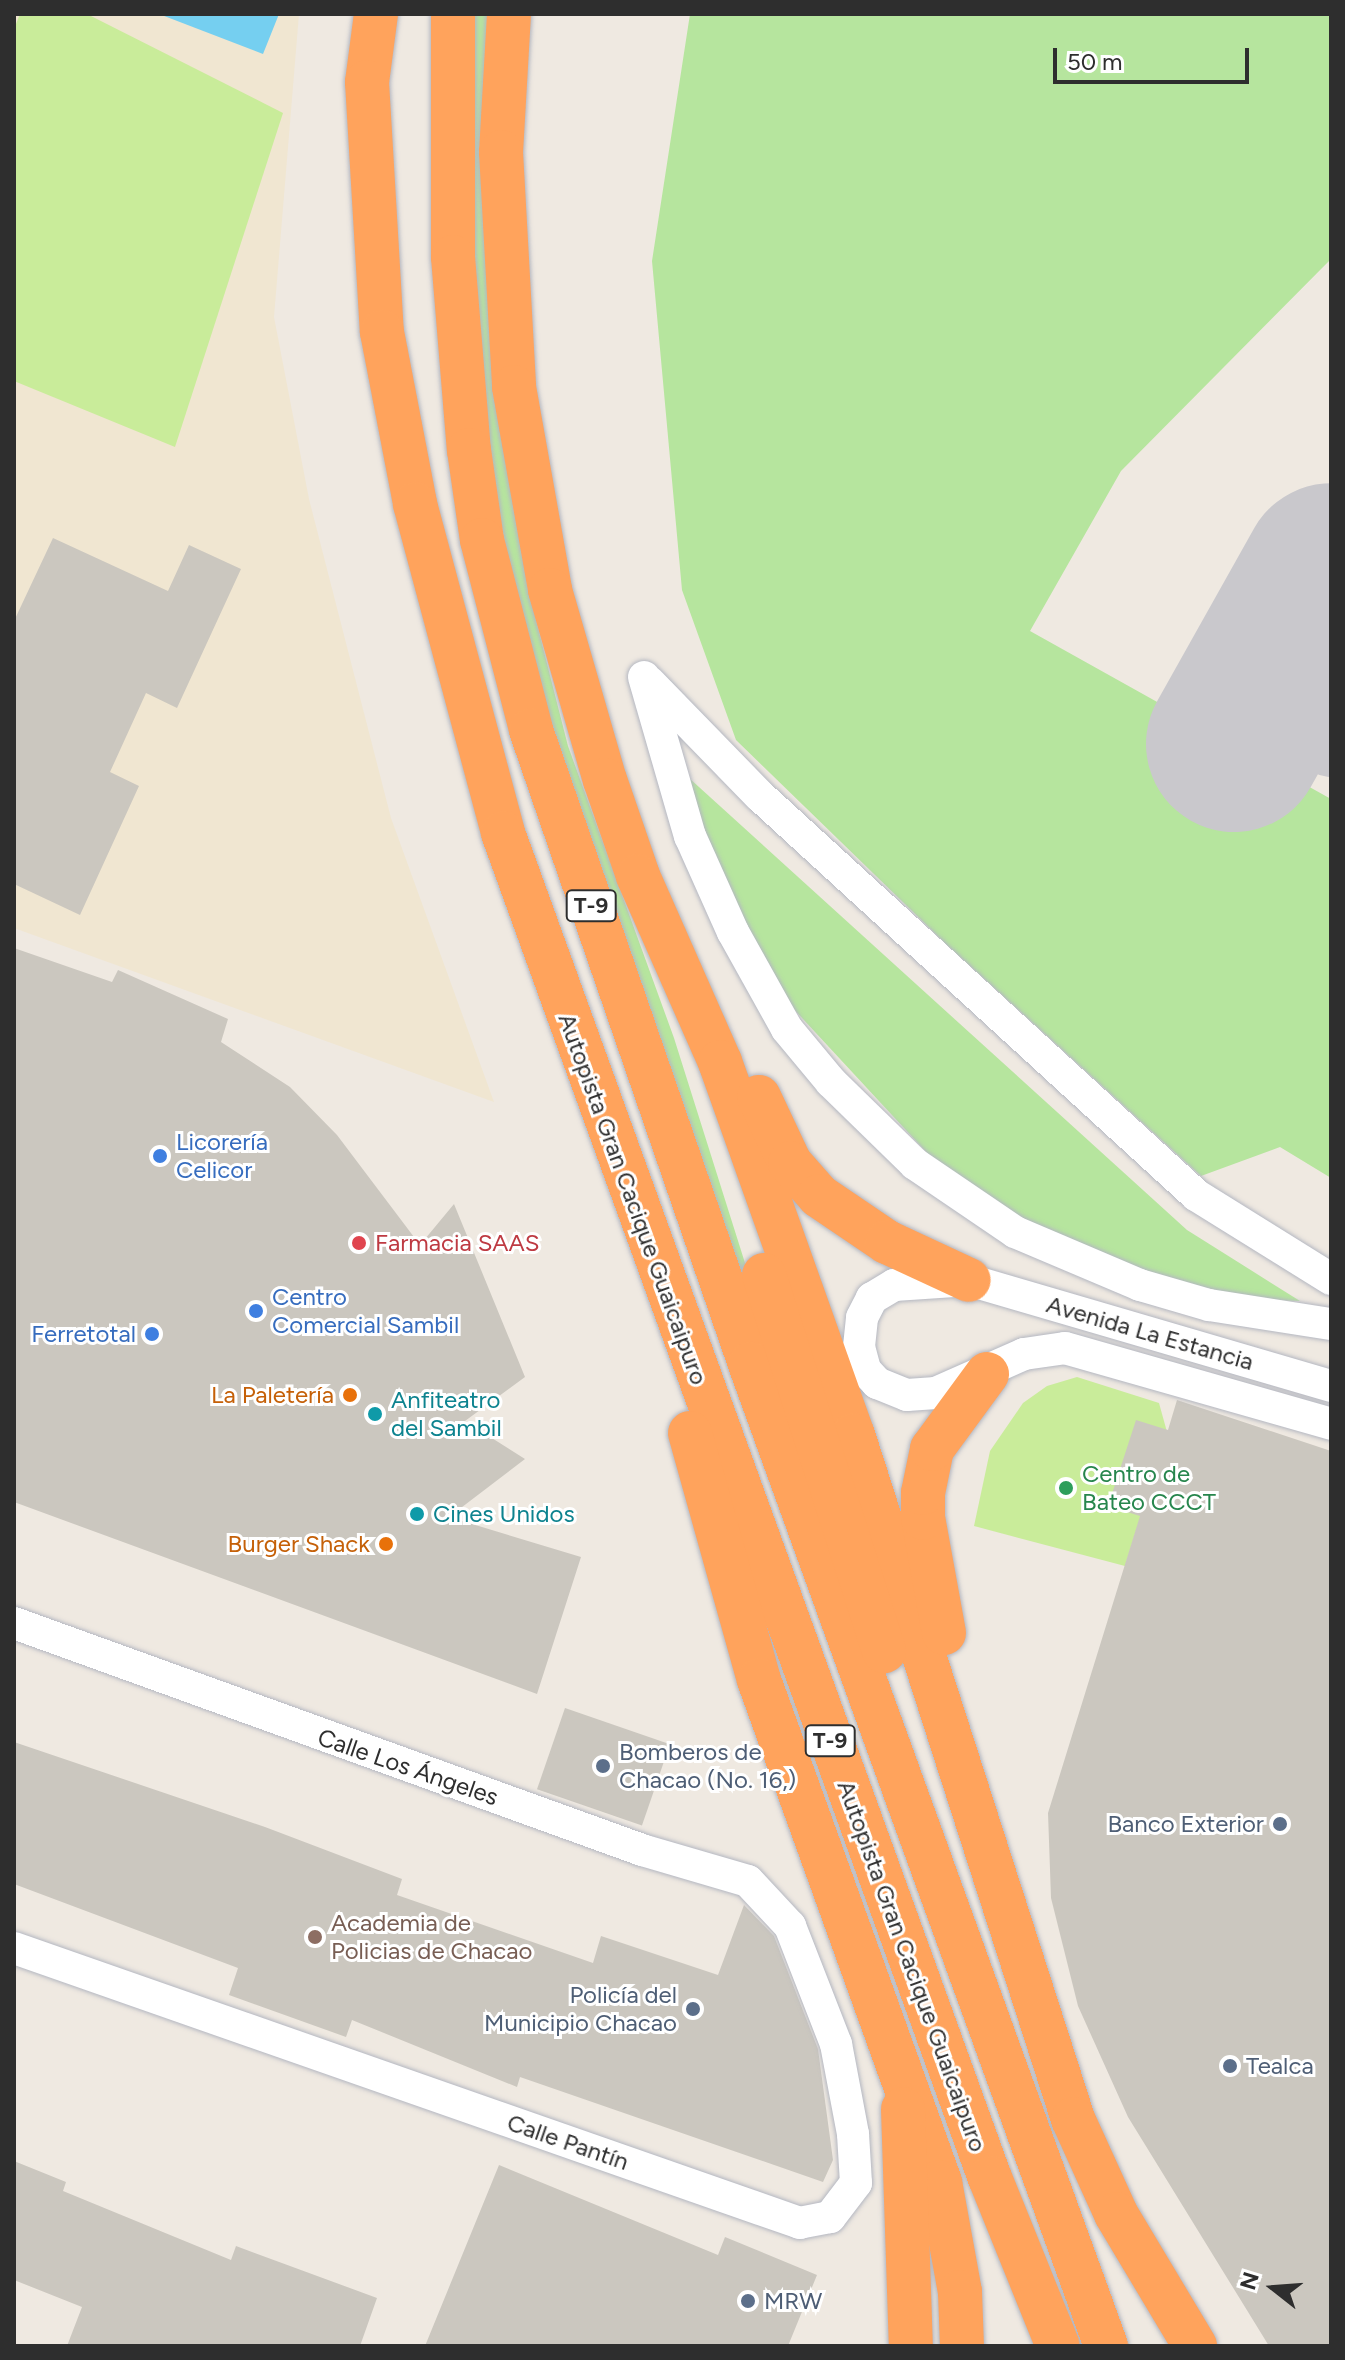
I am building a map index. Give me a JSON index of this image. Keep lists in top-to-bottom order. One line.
{"streets":{"highway":["T-9","Autopista Gran Cacique Guaicaipuro"],"street":["Avenida La Estancia","Calle Los Ángeles","Calle Pantín"]},"crossings":[["Calle Los Ángeles","Calle Pantín"]],"places":["Licorería Celicor","Farmacia SAAS","Centro Comercial Sambil","Ferretotal","La Paletería","Anfiteatro del Sambil","Centro de Bateo CCCT","Cines Unidos","Burger Shack","Bomberos de Chacao (No. 16,)","Banco Exterior","Academia de Policias de Chacao","Policía del Municipio Chacao","Tealca","MRW"],"scale_bar":"50 m","north":"left"}
